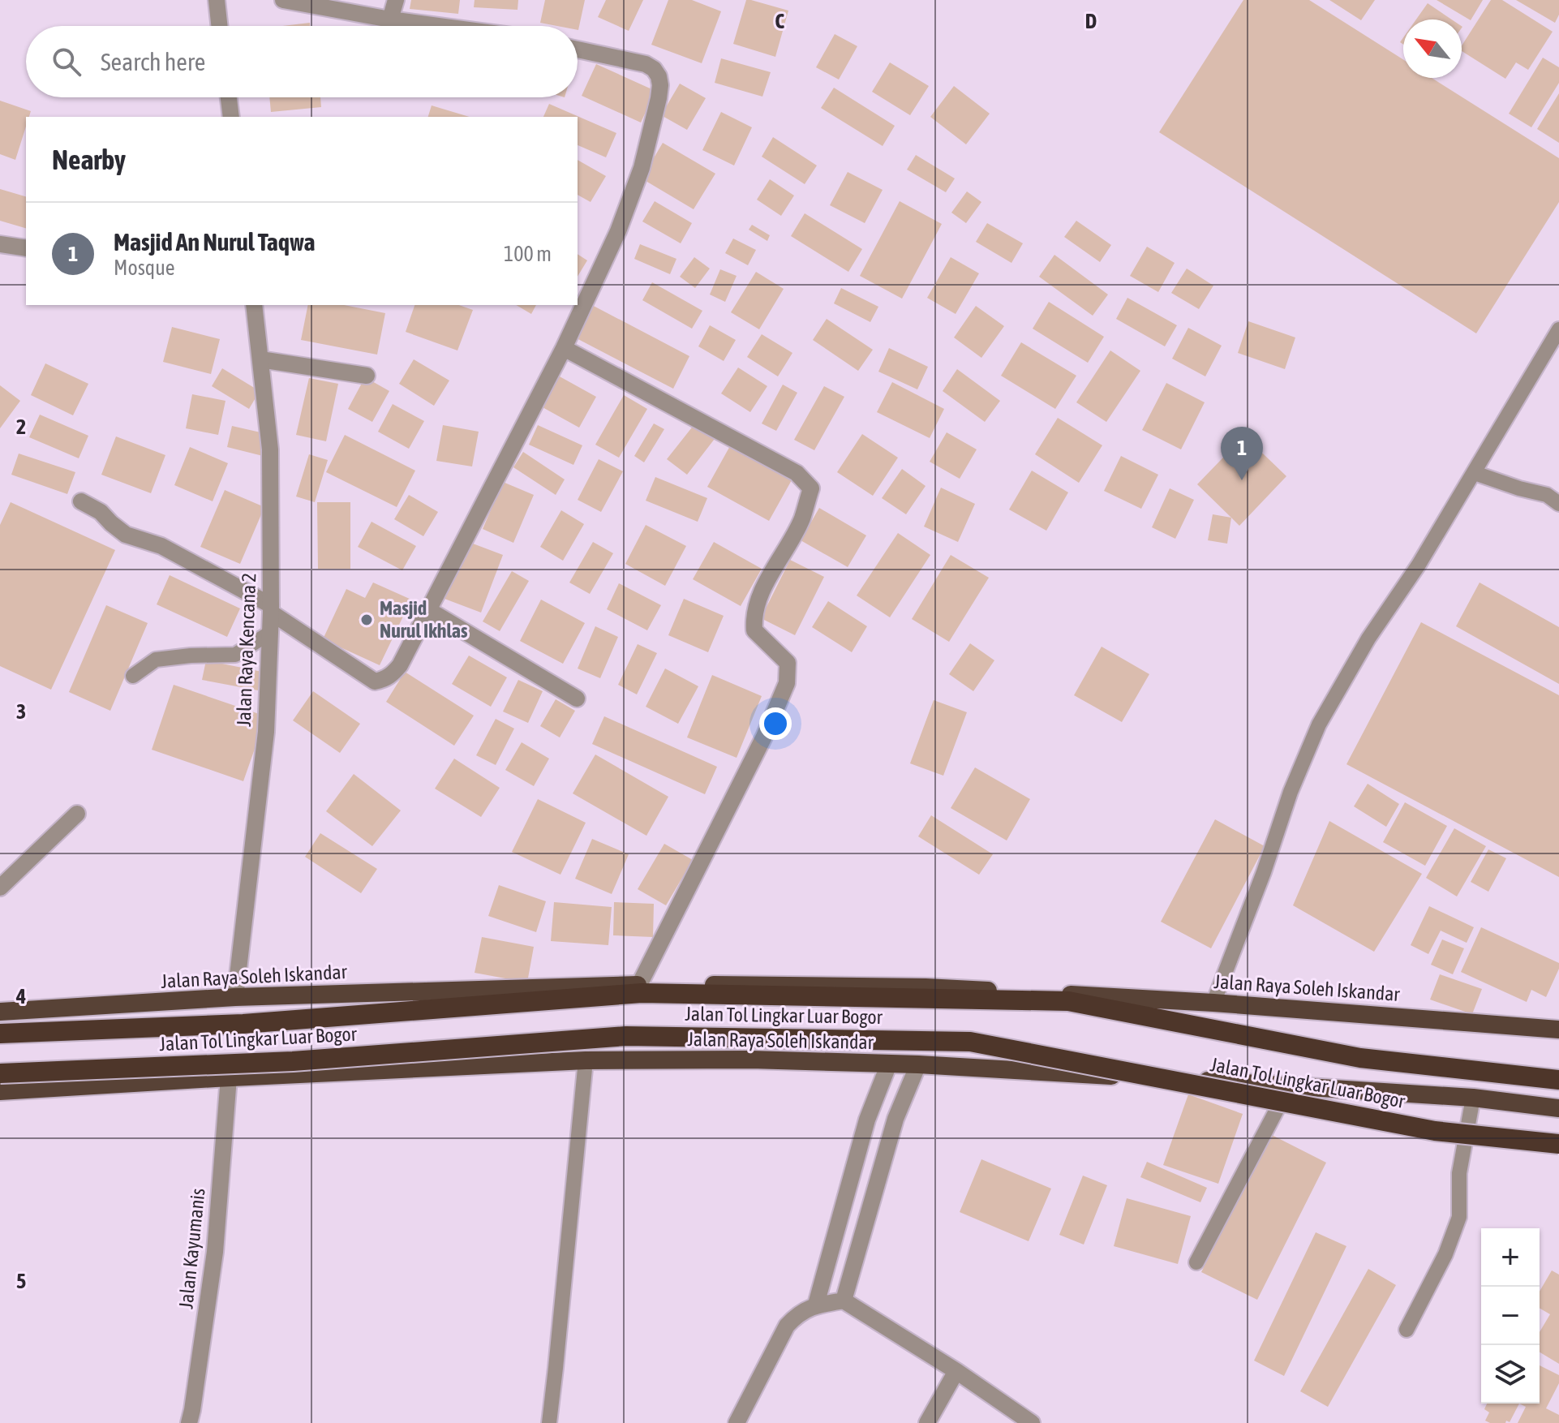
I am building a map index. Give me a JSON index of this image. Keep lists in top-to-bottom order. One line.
{"streets":{"highway":["Jalan Raya Soleh Iskandar","Jalan Tol Lingkar Luar Bogor"],"street":["Jalan Raya Kencana 2","Jalan Kayumanis"]},"crossings":[["Jalan Raya Kencana 2","Jalan Raya Soleh Iskandar"],["Jalan Raya Soleh Iskandar","Jalan Kayumanis"]],"places":["Masjid Nurul Ikhlas"],"north":"top left","page":{"search":"Search here","heading":"Nearby","list":[{"mark":"1","name":"Masjid An Nurul Taqwa","note":"Mosque","value":"100 m"}],"pins":"1","map_buttons":["+","−"]},"grid":{"columns":["C","D"],"rows":["2","3","4","5"]}}
